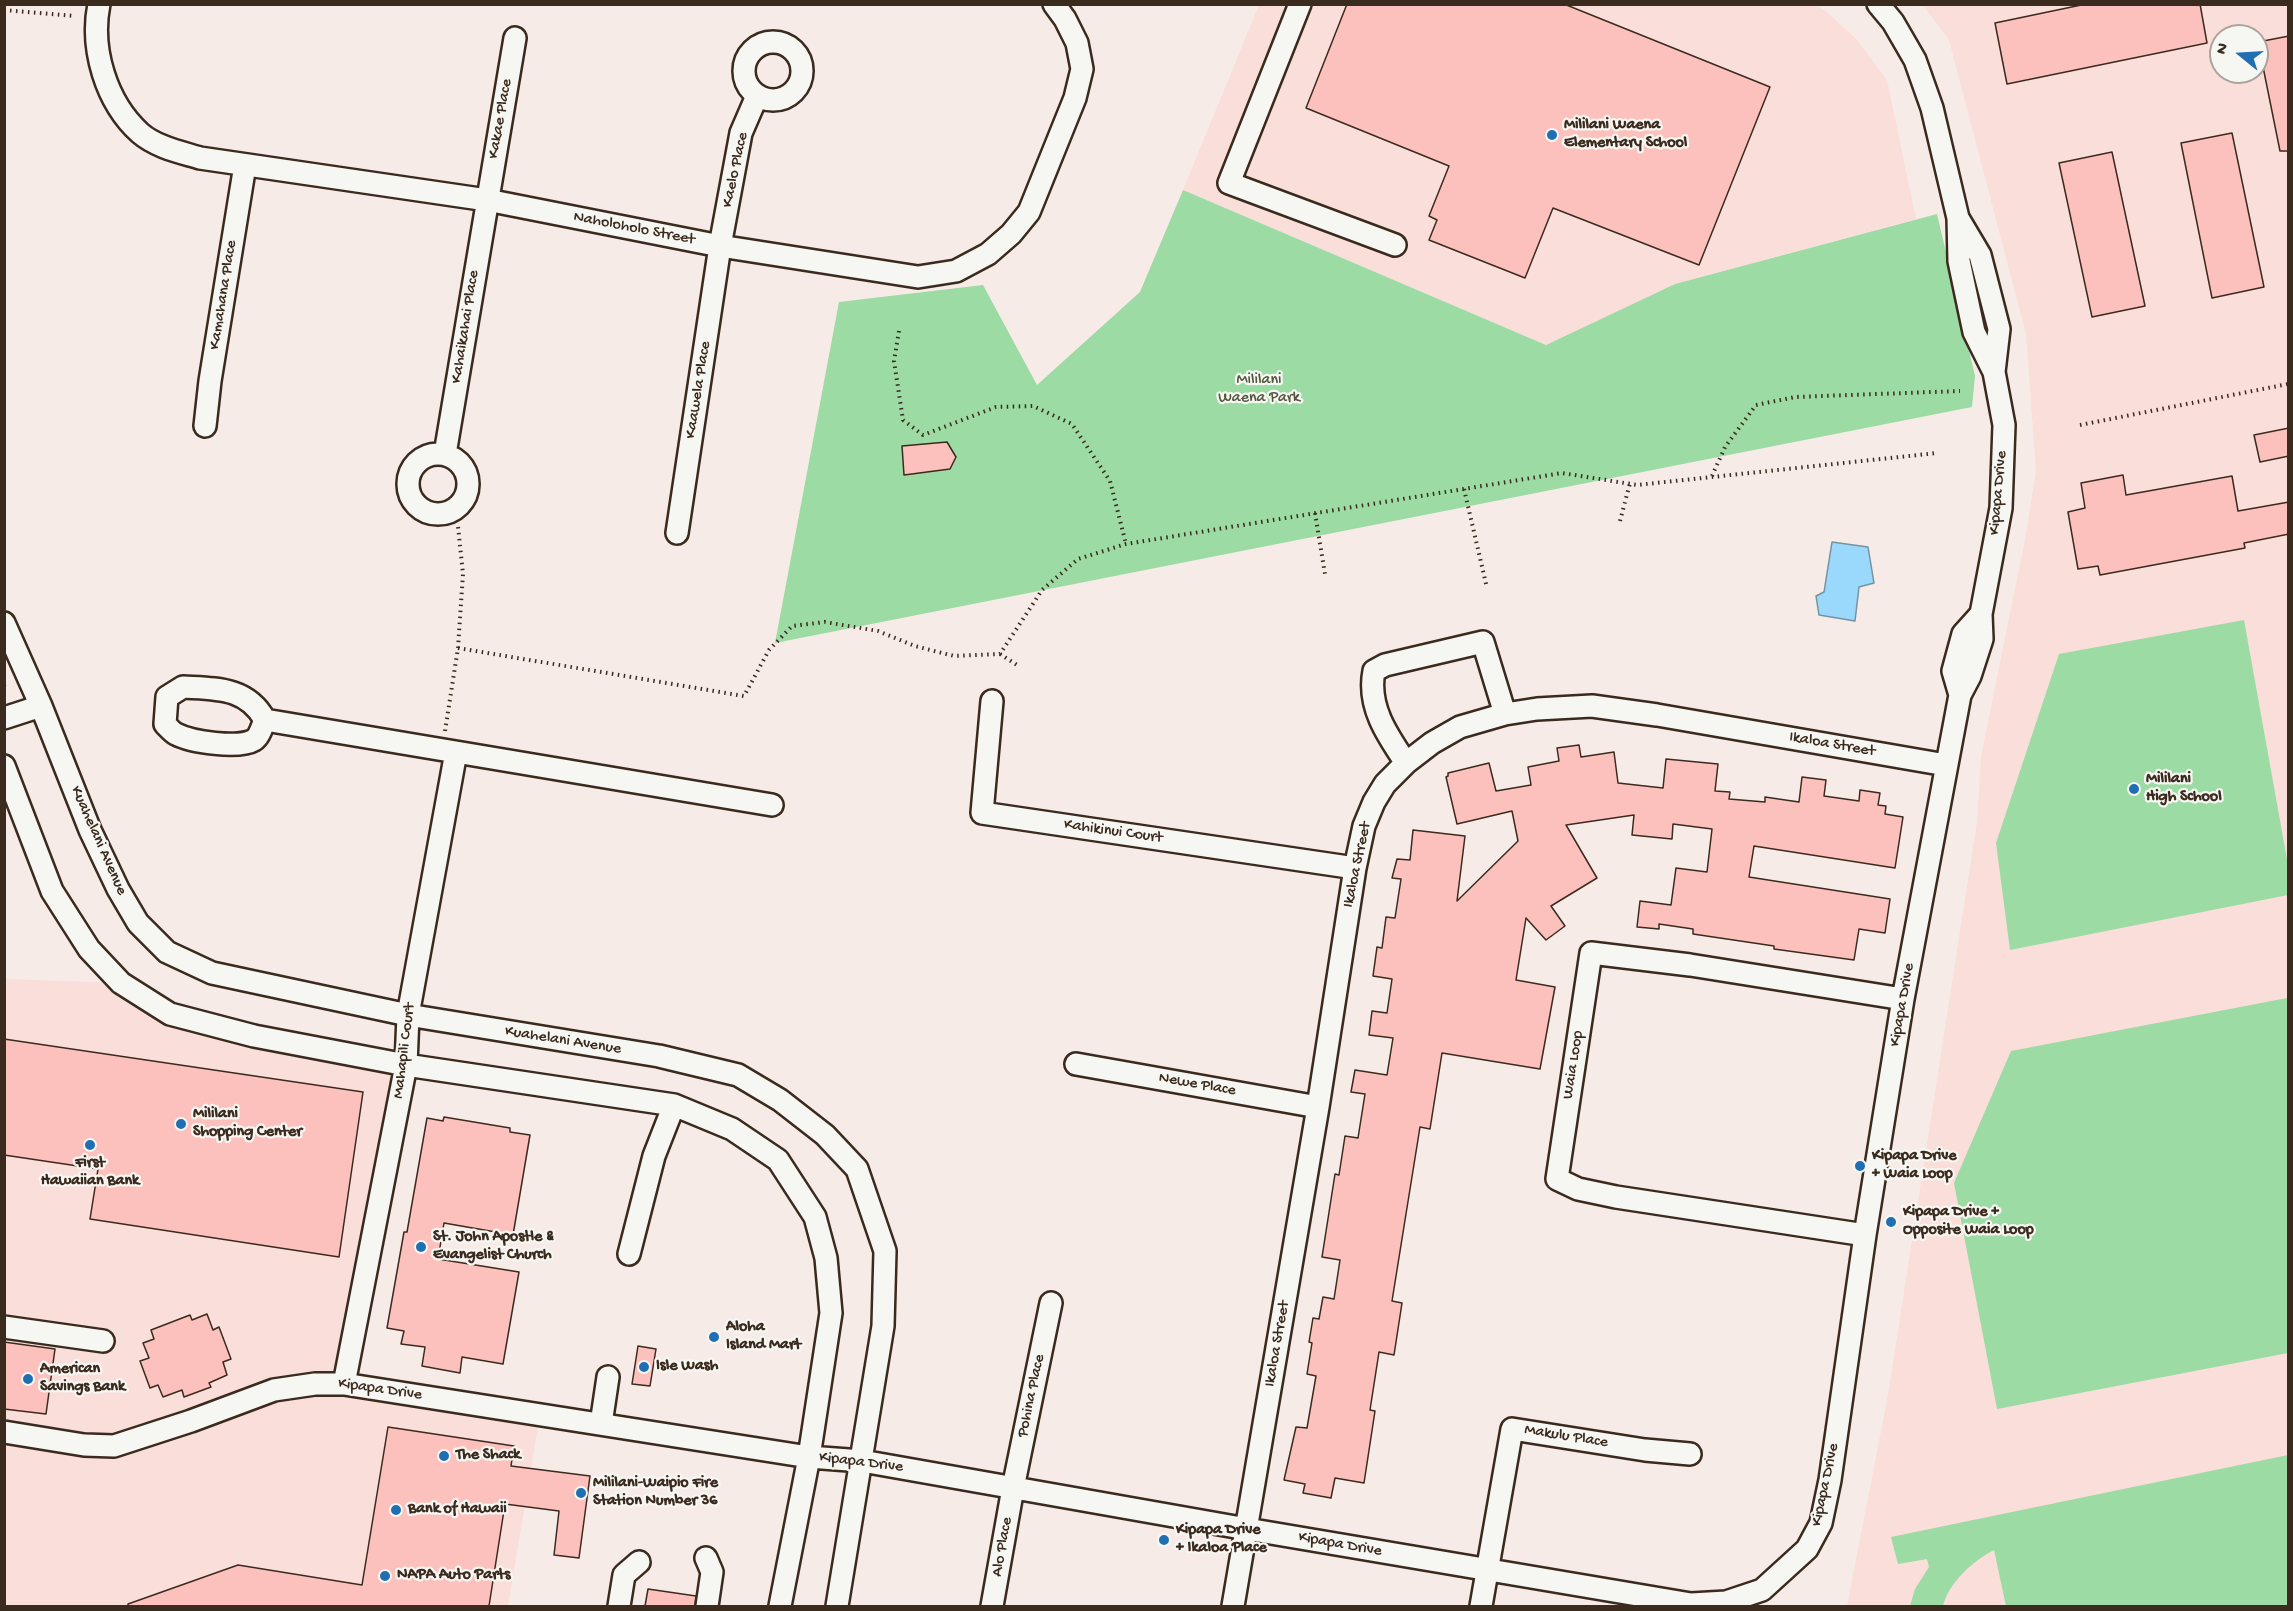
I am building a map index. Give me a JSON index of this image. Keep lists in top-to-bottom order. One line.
{"streets":{"street":["Kakae Place","Kaelo Place","Naholoholo Street","Kamahana Place","Kahaikahai Place","Kaawela Place","Kipapa Drive","Ikaloa Street","Kahikinui Court","Kuahelani Avenue","Mahapili Court","Waia Loop","Newe Place","Pohina Place","Makulu Place","Alo Place"]},"crossings":[["Kakae Place","Naholoholo Street"],["Kakae Place","Kahaikahai Place"],["Kaelo Place","Naholoholo Street"],["Kaelo Place","Kaawela Place"],["Naholoholo Street","Kamahana Place"],["Naholoholo Street","Kahaikahai Place"],["Naholoholo Street","Kaawela Place"],["Kipapa Drive","Ikaloa Street"],["Kipapa Drive","Kuahelani Avenue"],["Kipapa Drive","Mahapili Court"],["Kipapa Drive","Waia Loop"],["Kipapa Drive","Pohina Place"],["Kipapa Drive","Makulu Place"],["Kipapa Drive","Alo Place"],["Ikaloa Street","Kahikinui Court"],["Ikaloa Street","Newe Place"],["Kuahelani Avenue","Mahapili Court"],["Pohina Place","Alo Place"]],"parks":["Mililani Waena Park"],"places":["Mililani Waena Elementary School","Mililani High School","Mililani Shopping Center","First Hawaiian Bank","Kipapa Drive + Waia Loop","Kipapa Drive + Opposite Waia Loop","St. John Apostle & Evangelist Church","Aloha Island Mart","Isle Wash","American Savings Bank","The Shack","Mililani-Waipio Fire Station Number 36","Bank of Hawaii","Kipapa Drive + Ikaloa Place","NAPA Auto Parts"],"north":"left"}
